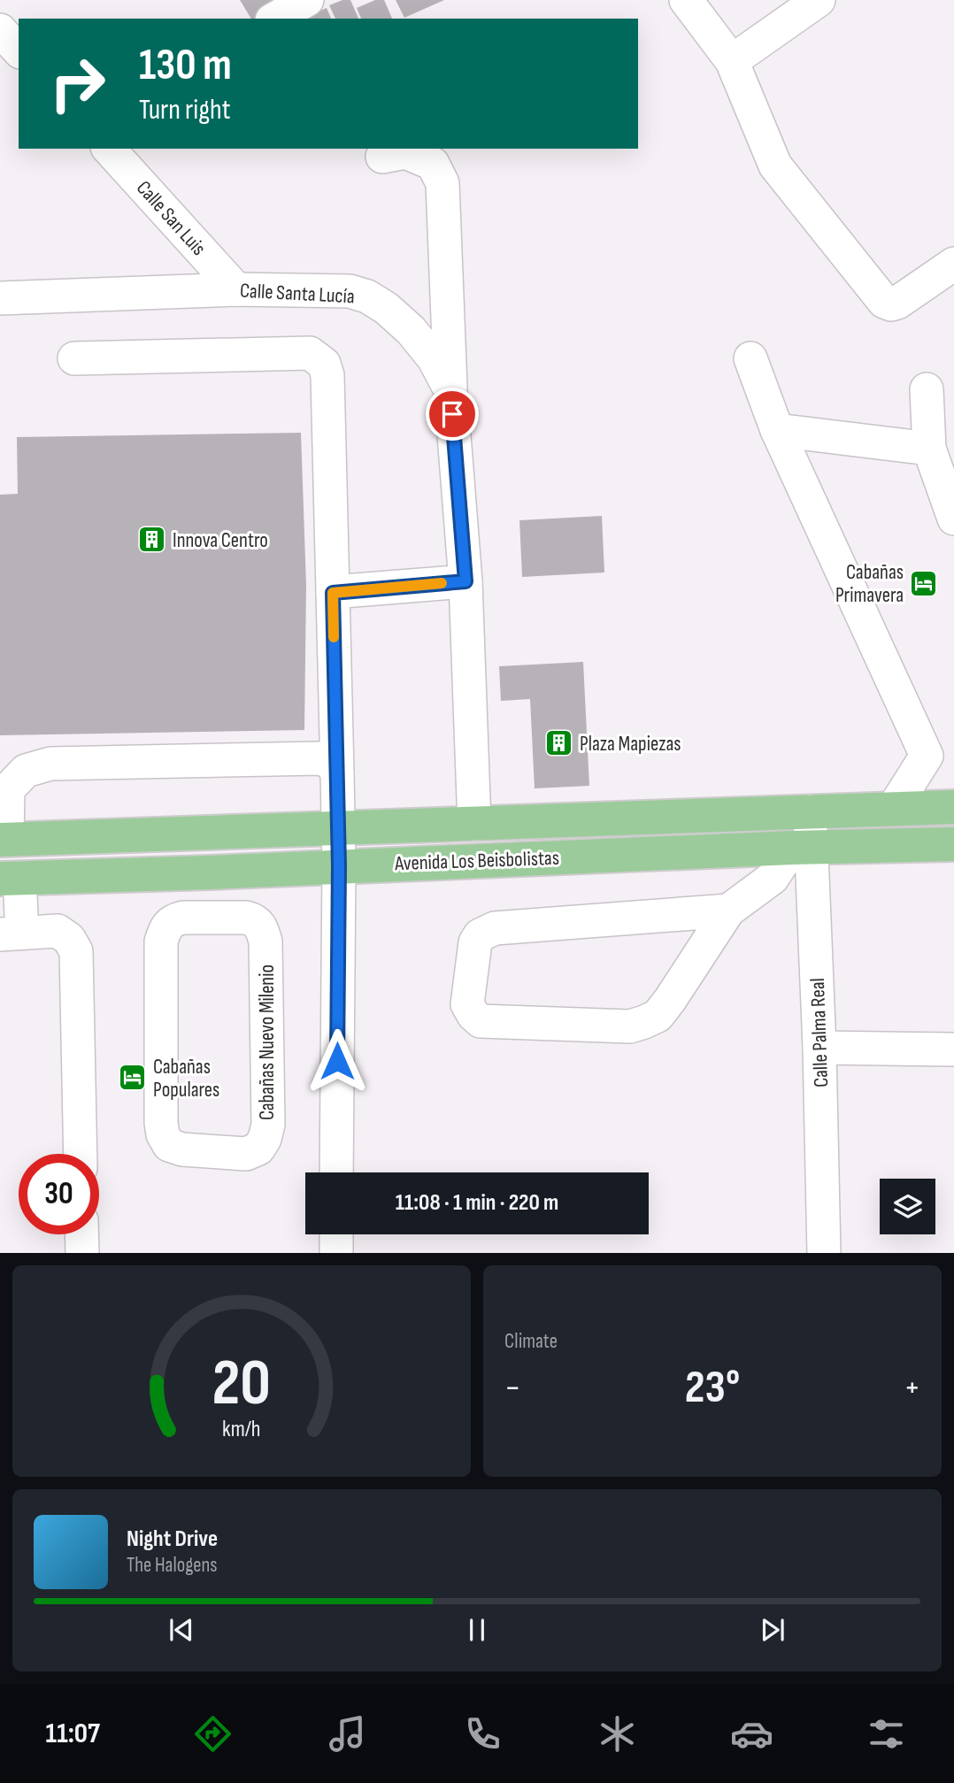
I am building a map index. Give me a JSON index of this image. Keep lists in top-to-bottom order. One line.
{"streets":{"main road":["Avenida Los Beisbolistas"],"street":["Calle San Luis","Calle Santa Lucía","Calle Palma Real","Cabañas Nuevo Milenio"]},"crossings":[["Calle San Luis","Calle Santa Lucía"],["Calle Santa Lucía","Avenida Los Beisbolistas"],["Avenida Los Beisbolistas","Calle Palma Real"]],"places":{"building":["Innova Centro","Plaza Mapiezas"],"hotel":["Cabañas Primavera","Cabañas Populares"]},"page":{"turn":["130 m","Turn right"],"limit":"30","trip":"11:08 · 1 min · 220 m","tile":"Climate","heat":["−","23°","+"],"song":["Night Drive","The Halogens"],"tabs":"11:07","gauge":["20","km/h"]}}
